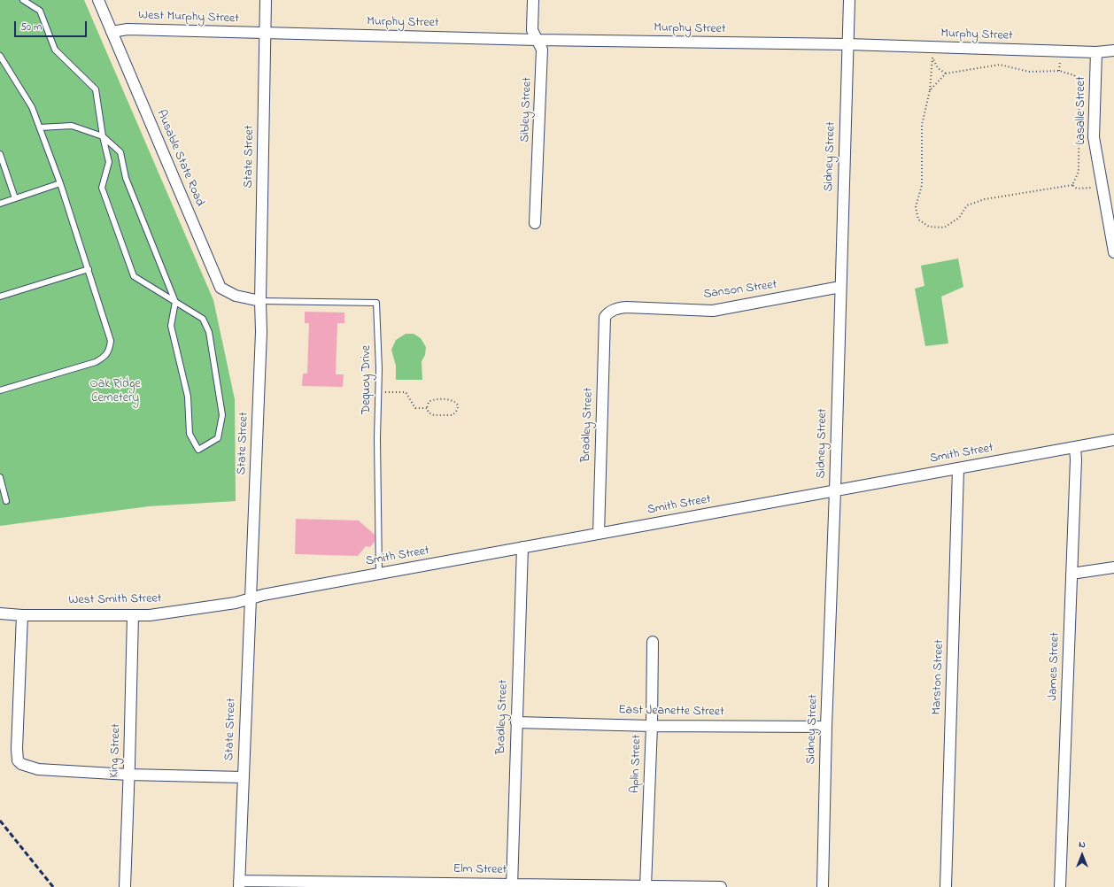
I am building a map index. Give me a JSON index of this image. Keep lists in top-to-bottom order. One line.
{"streets":{"street":["West Murphy Street","Murphy Street","Sibley Street","Lasalle Street","State Street","Sidney Street","Ausable State Road","Sanson Street","Bradley Street","Smith Street","West Smith Street","James Street","Marston Street","East Jeanette Street","King Street","Aplin Street","Elm Street"],"lane":["Dequoy Drive"]},"crossings":[["West Murphy Street","Murphy Street"],["West Murphy Street","State Street"],["West Murphy Street","Ausable State Road"],["Murphy Street","Sibley Street"],["Murphy Street","Lasalle Street"],["Murphy Street","State Street"],["Murphy Street","Sidney Street"],["State Street","Ausable State Road"],["State Street","Dequoy Drive"],["State Street","Smith Street"],["State Street","West Smith Street"],["State Street","Elm Street"],["Sidney Street","Sanson Street"],["Sidney Street","Smith Street"],["Sidney Street","East Jeanette Street"],["Ausable State Road","Dequoy Drive"],["Sanson Street","Bradley Street"],["Dequoy Drive","Smith Street"],["Bradley Street","Smith Street"],["Bradley Street","East Jeanette Street"],["Bradley Street","Elm Street"],["Smith Street","West Smith Street"],["Smith Street","James Street"],["Smith Street","Marston Street"],["West Smith Street","King Street"],["East Jeanette Street","Aplin Street"],["Aplin Street","Elm Street"]],"parks":["Oak Ridge Cemetery"],"scale_bar":"50 m","north":"top"}
